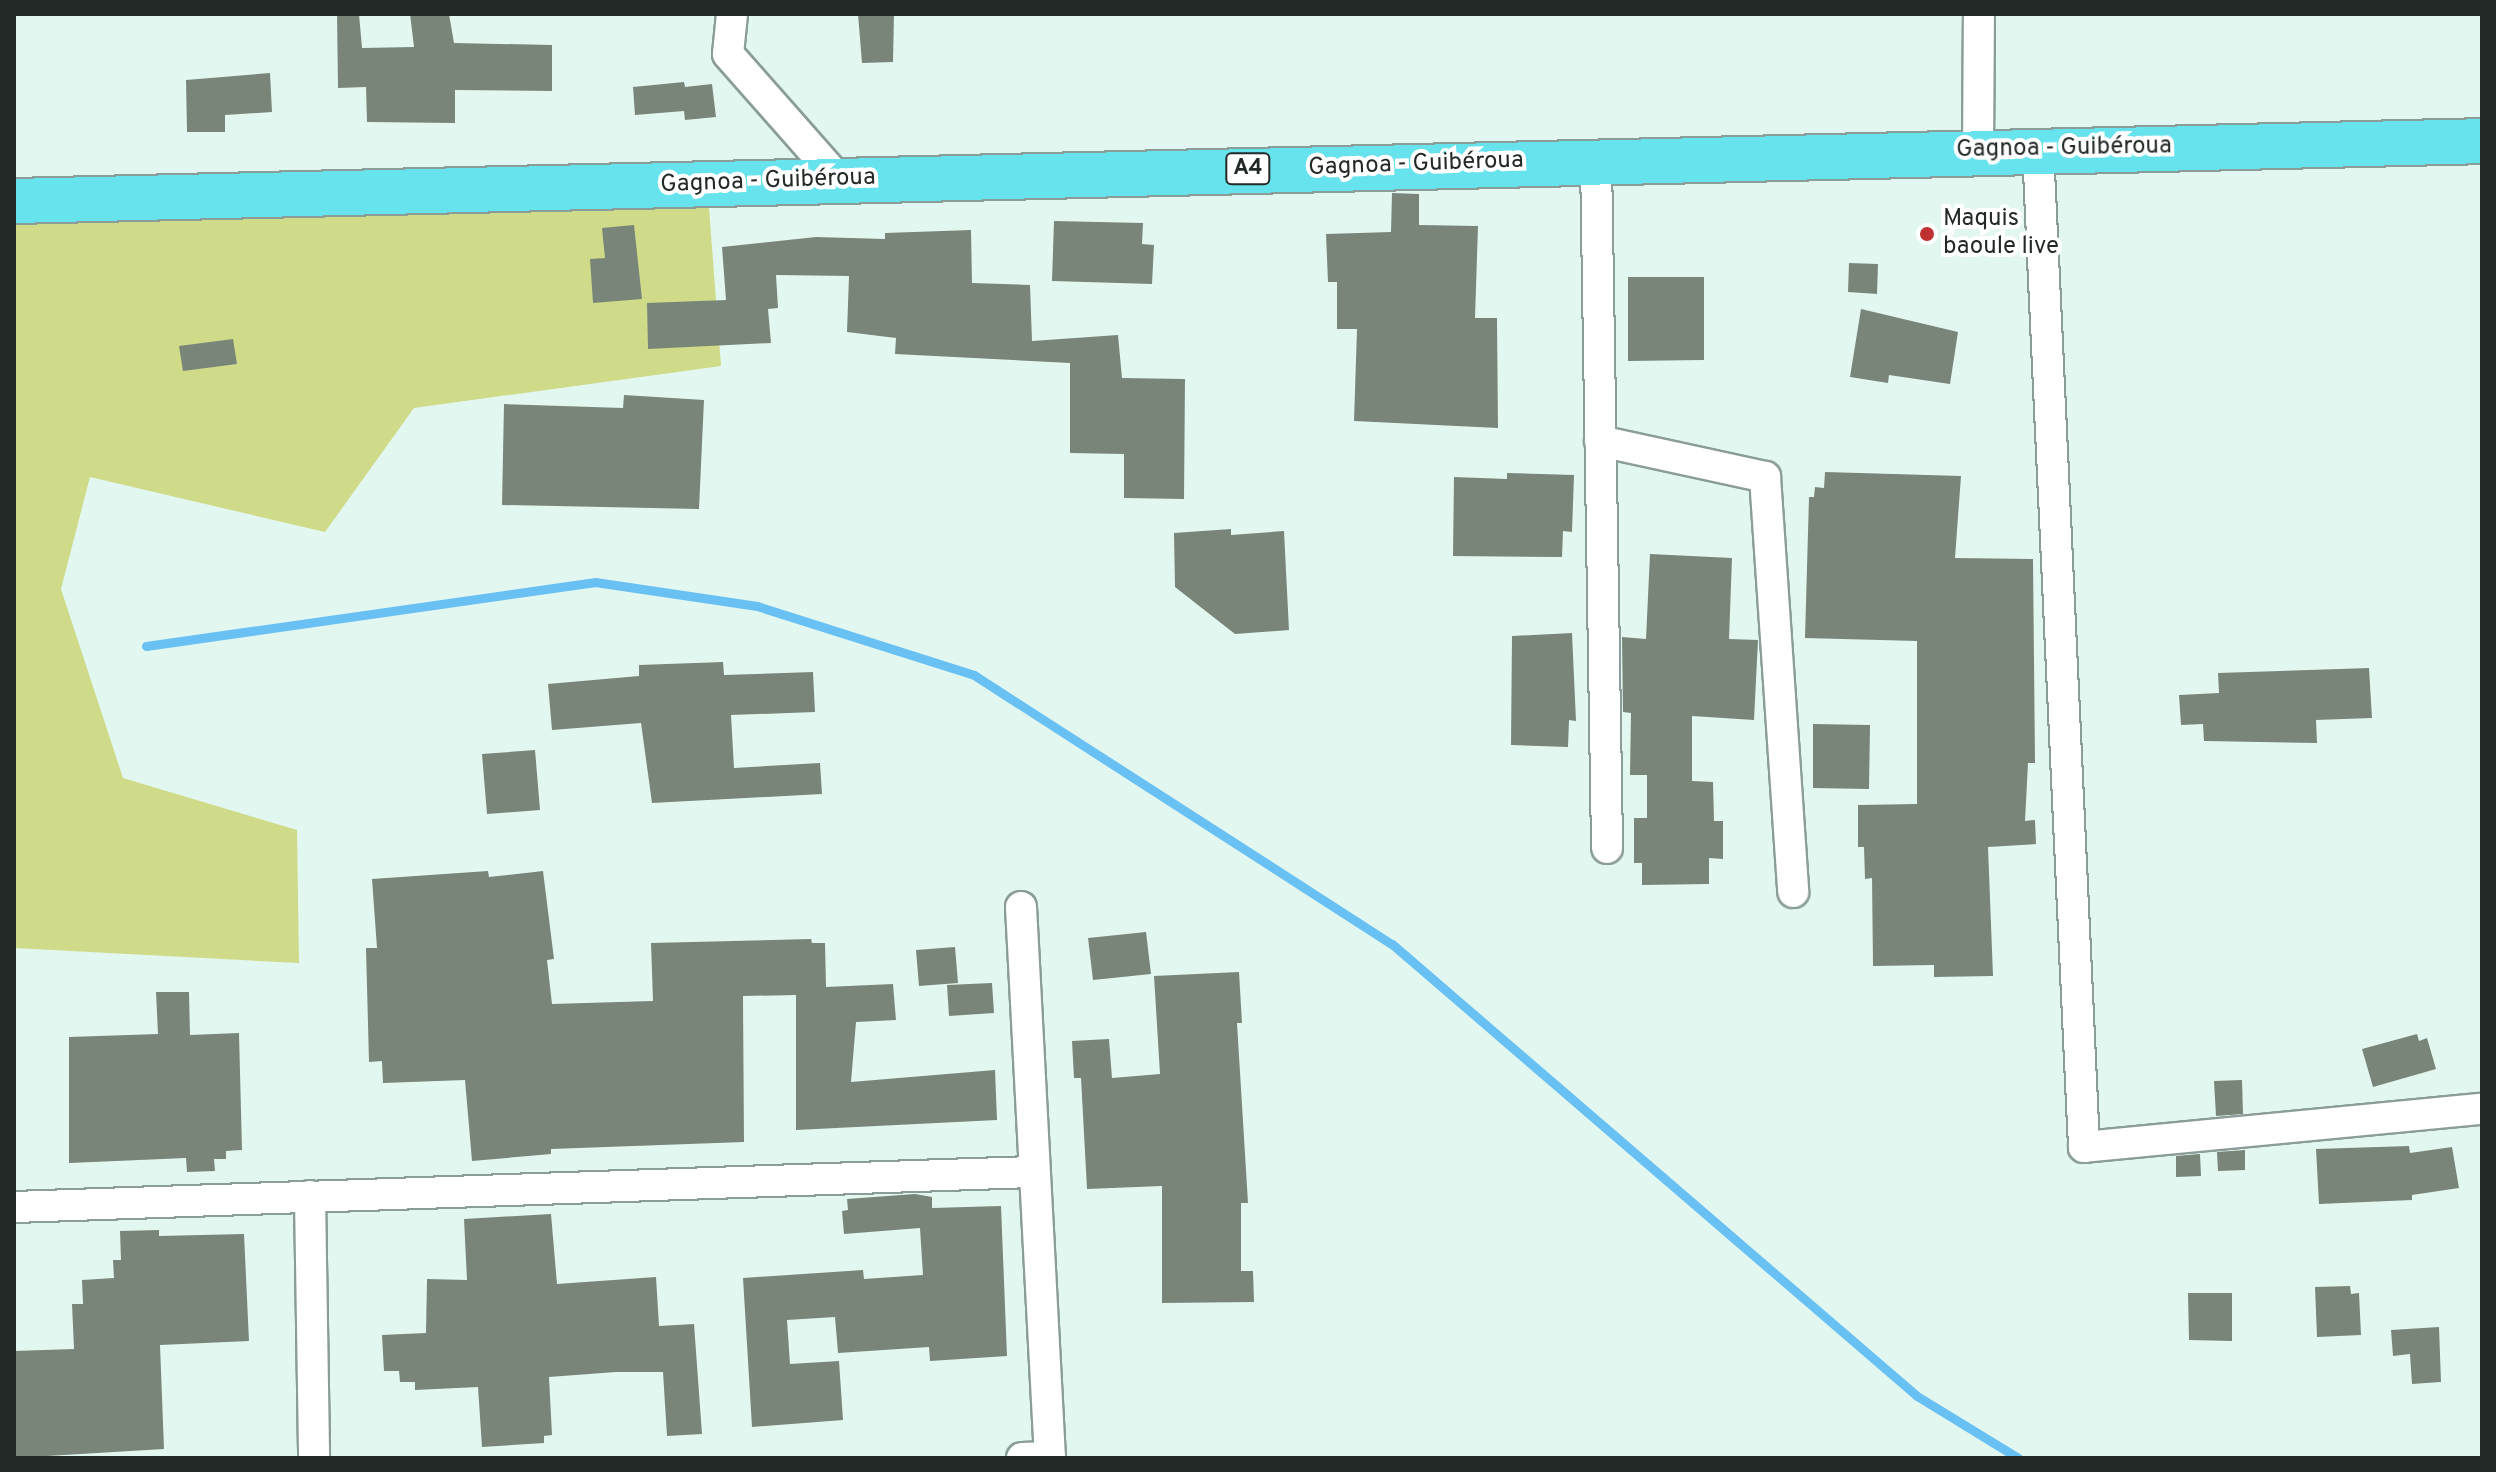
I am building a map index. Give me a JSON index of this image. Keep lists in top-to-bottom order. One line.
{"streets":{"main road":["Gagnoa - Guibéroua","A4"]},"places":["Maquis baoule live"]}
